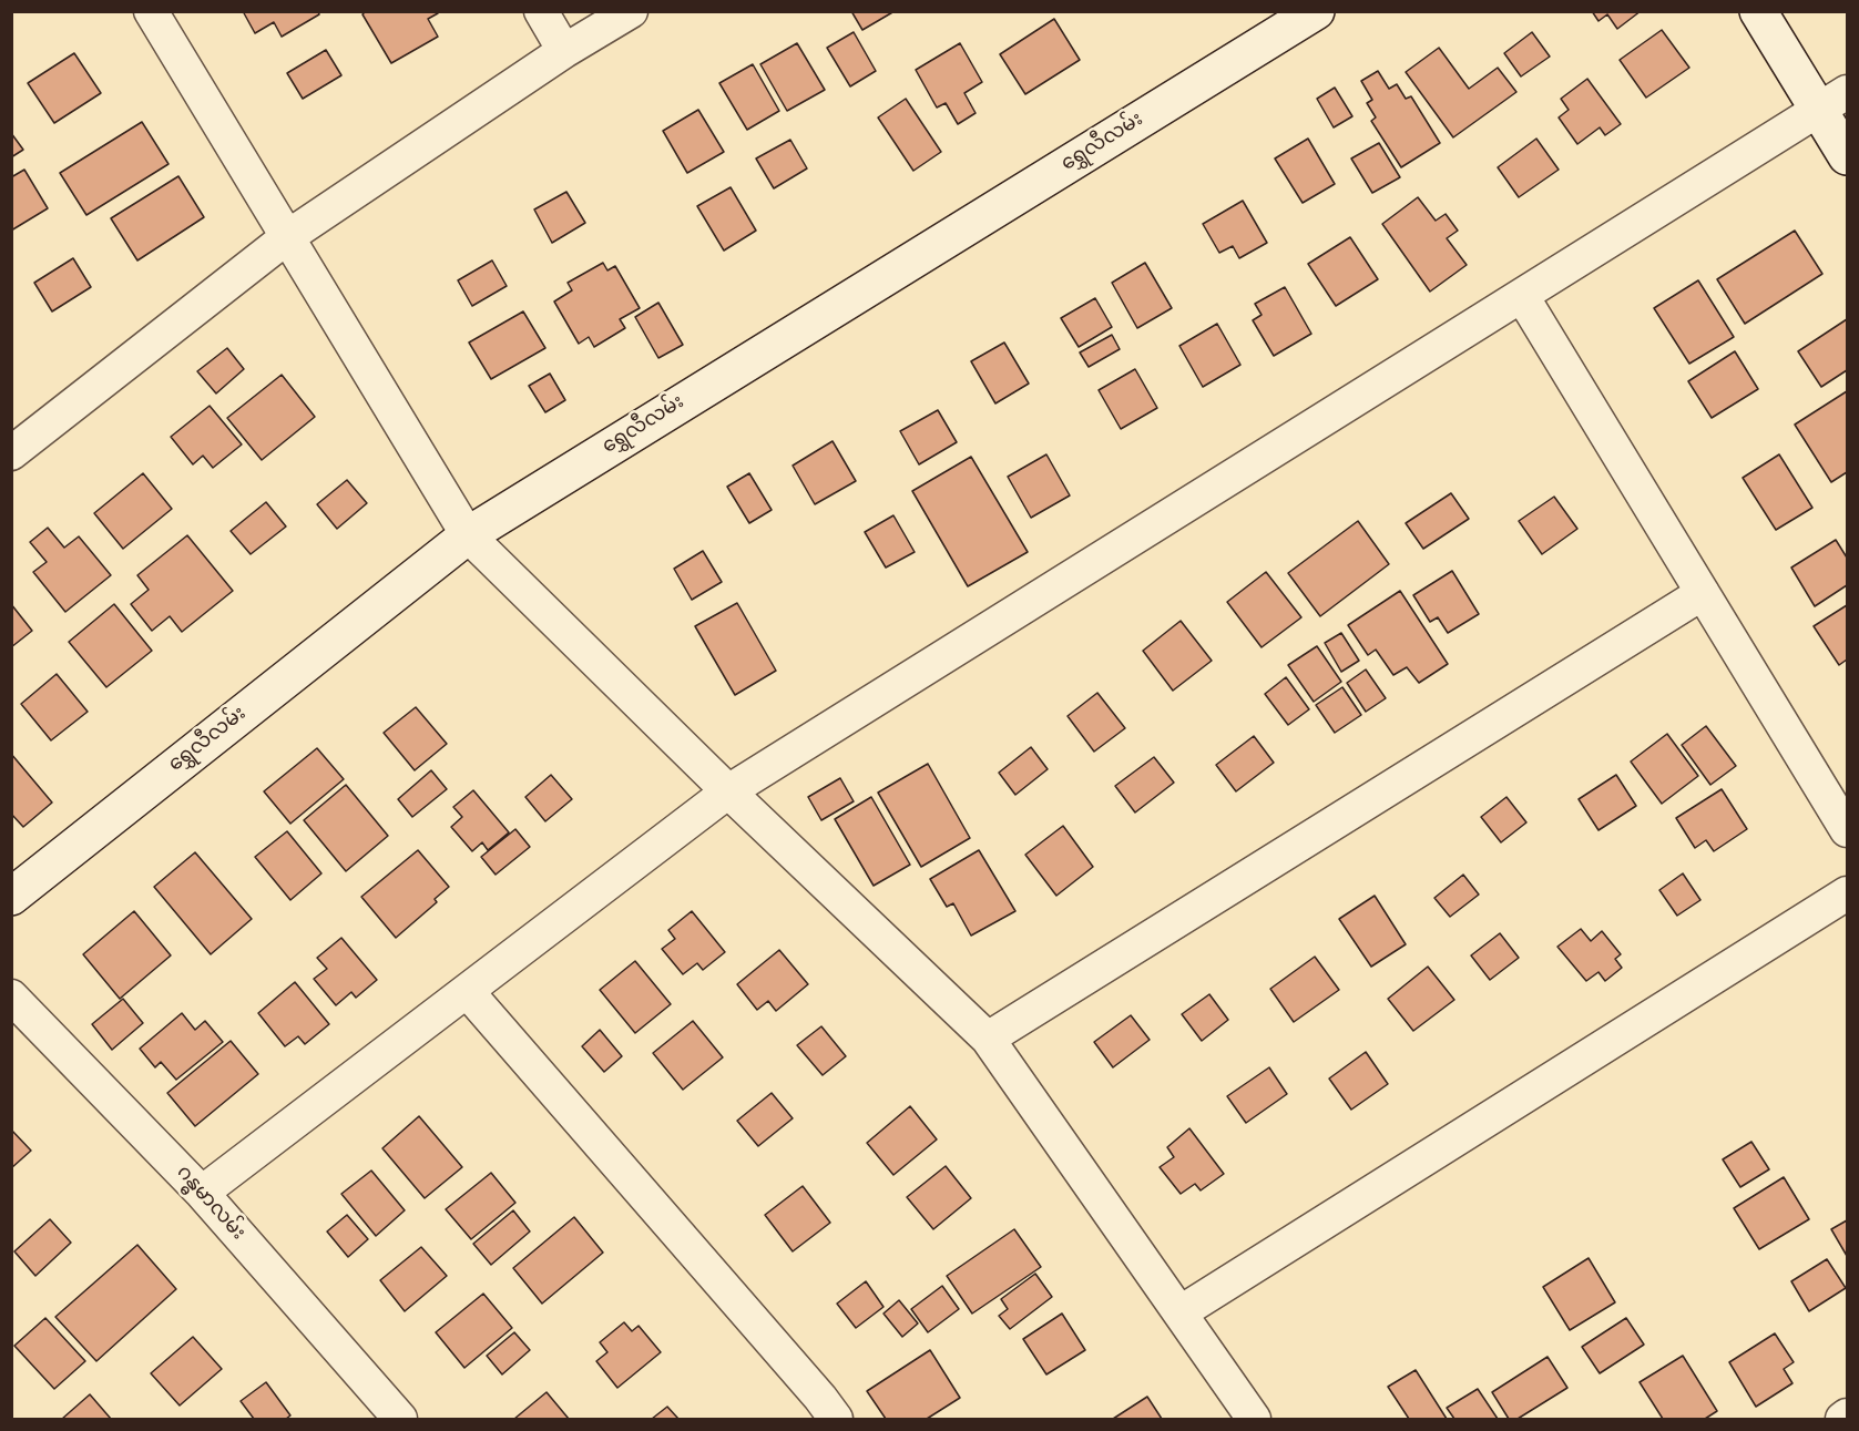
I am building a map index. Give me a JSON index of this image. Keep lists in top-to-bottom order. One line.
{"streets":{"street":["ရွှေလီလမ်း","ဂန္ဓမာလမ်း"]}}
